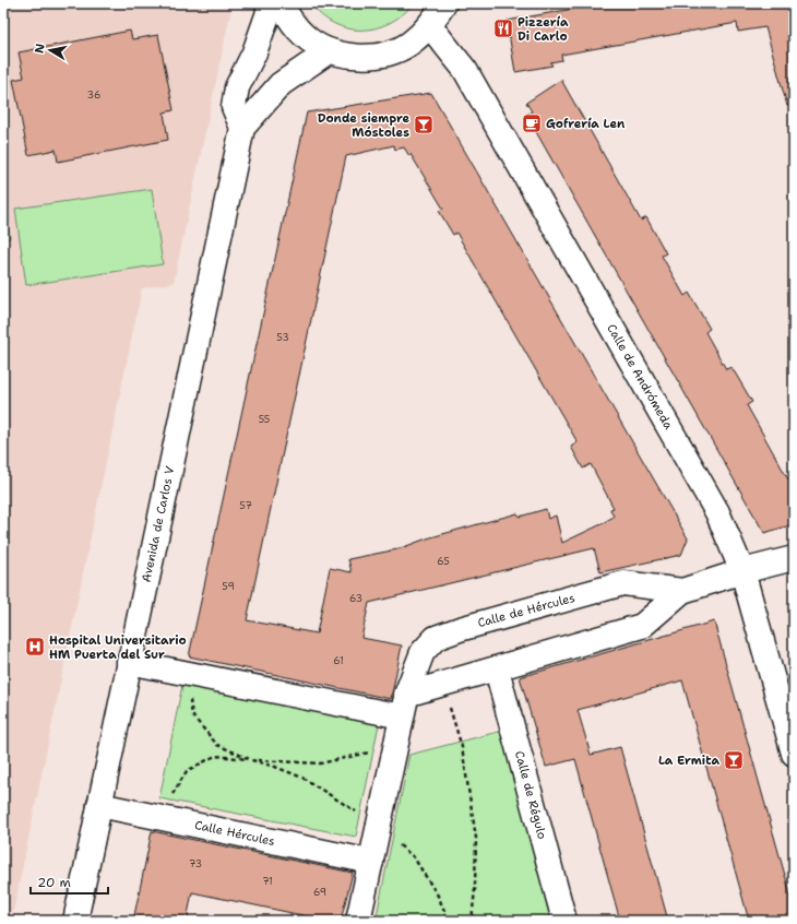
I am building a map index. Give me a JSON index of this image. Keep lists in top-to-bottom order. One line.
{"streets":{"street":["Calle de Andrómeda","Avenida de Carlos V","Calle de Hércules","Calle de Régulo","Calle Hércules"]},"crossings":[["Calle de Andrómeda","Calle de Hércules"],["Avenida de Carlos V","Calle Hércules"],["Calle de Hércules","Calle de Régulo"],["Calle de Hércules","Calle Hércules"]],"places":{"restaurant":["Pizzería Di Carlo"],"cafe":["Gofrería Len"],"bar":["Donde siempre Móstoles","La Ermita"],"hospital":["Hospital Universitario HM Puerta del Sur"]},"house_numbers":["36","53","55","57","65","59","63","61","73","71","69"],"scale_bar":"20 m","north":"left"}
